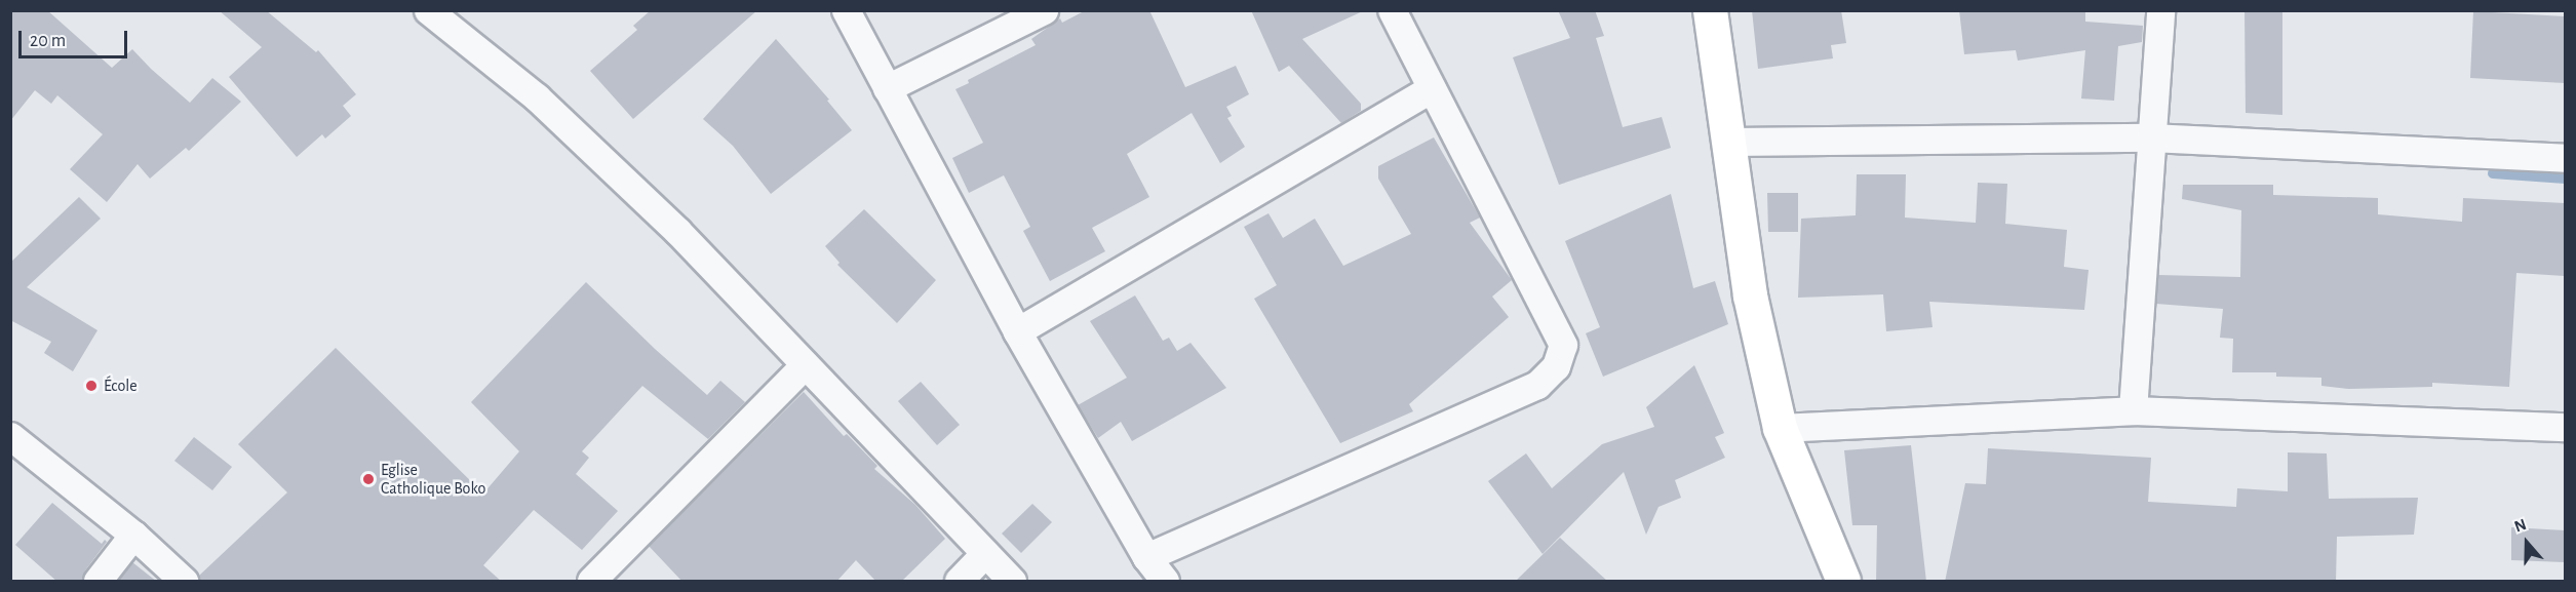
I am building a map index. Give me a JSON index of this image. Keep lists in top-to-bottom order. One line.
{"places":["École","Eglise Catholique Boko"],"scale_bar":"20 m","north":"top"}
